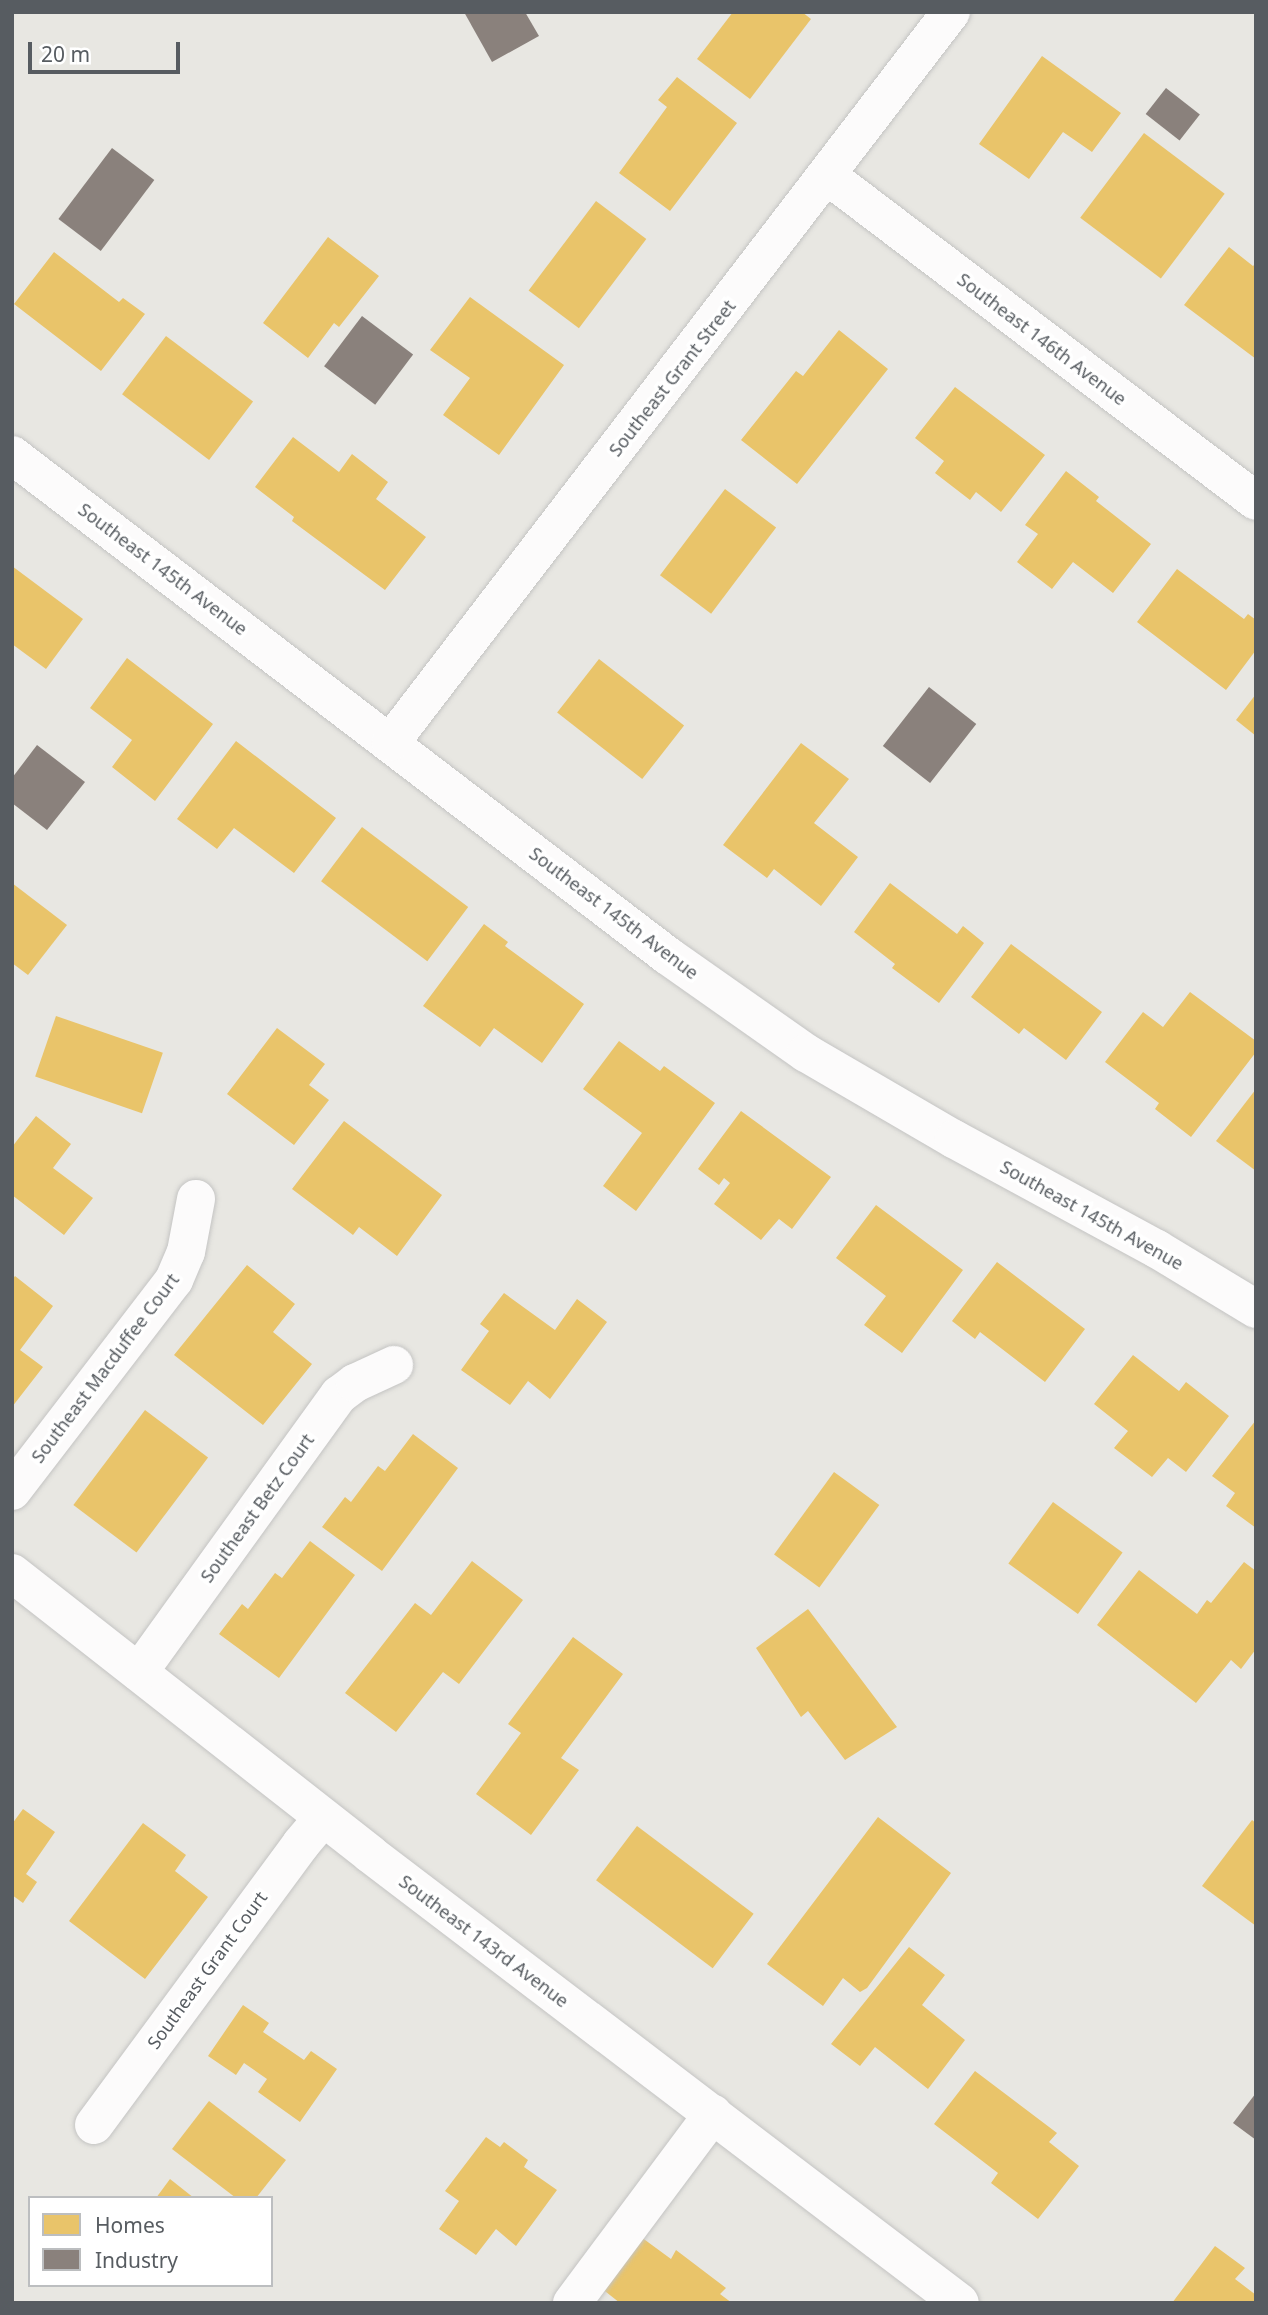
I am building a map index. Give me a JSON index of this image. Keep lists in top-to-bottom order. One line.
{"streets":{"street":["Southeast 146th Avenue","Southeast Grant Street","Southeast 145th Avenue","Southeast Macduffee Court","Southeast Betz Court","Southeast 143rd Avenue","Southeast Grant Court"]},"crossings":[["Southeast 146th Avenue","Southeast Grant Street"],["Southeast Grant Street","Southeast 145th Avenue"],["Southeast Betz Court","Southeast 143rd Avenue"],["Southeast 143rd Avenue","Southeast Grant Court"]],"legend":["Homes","Industry"],"scale_bar":"20 m"}
